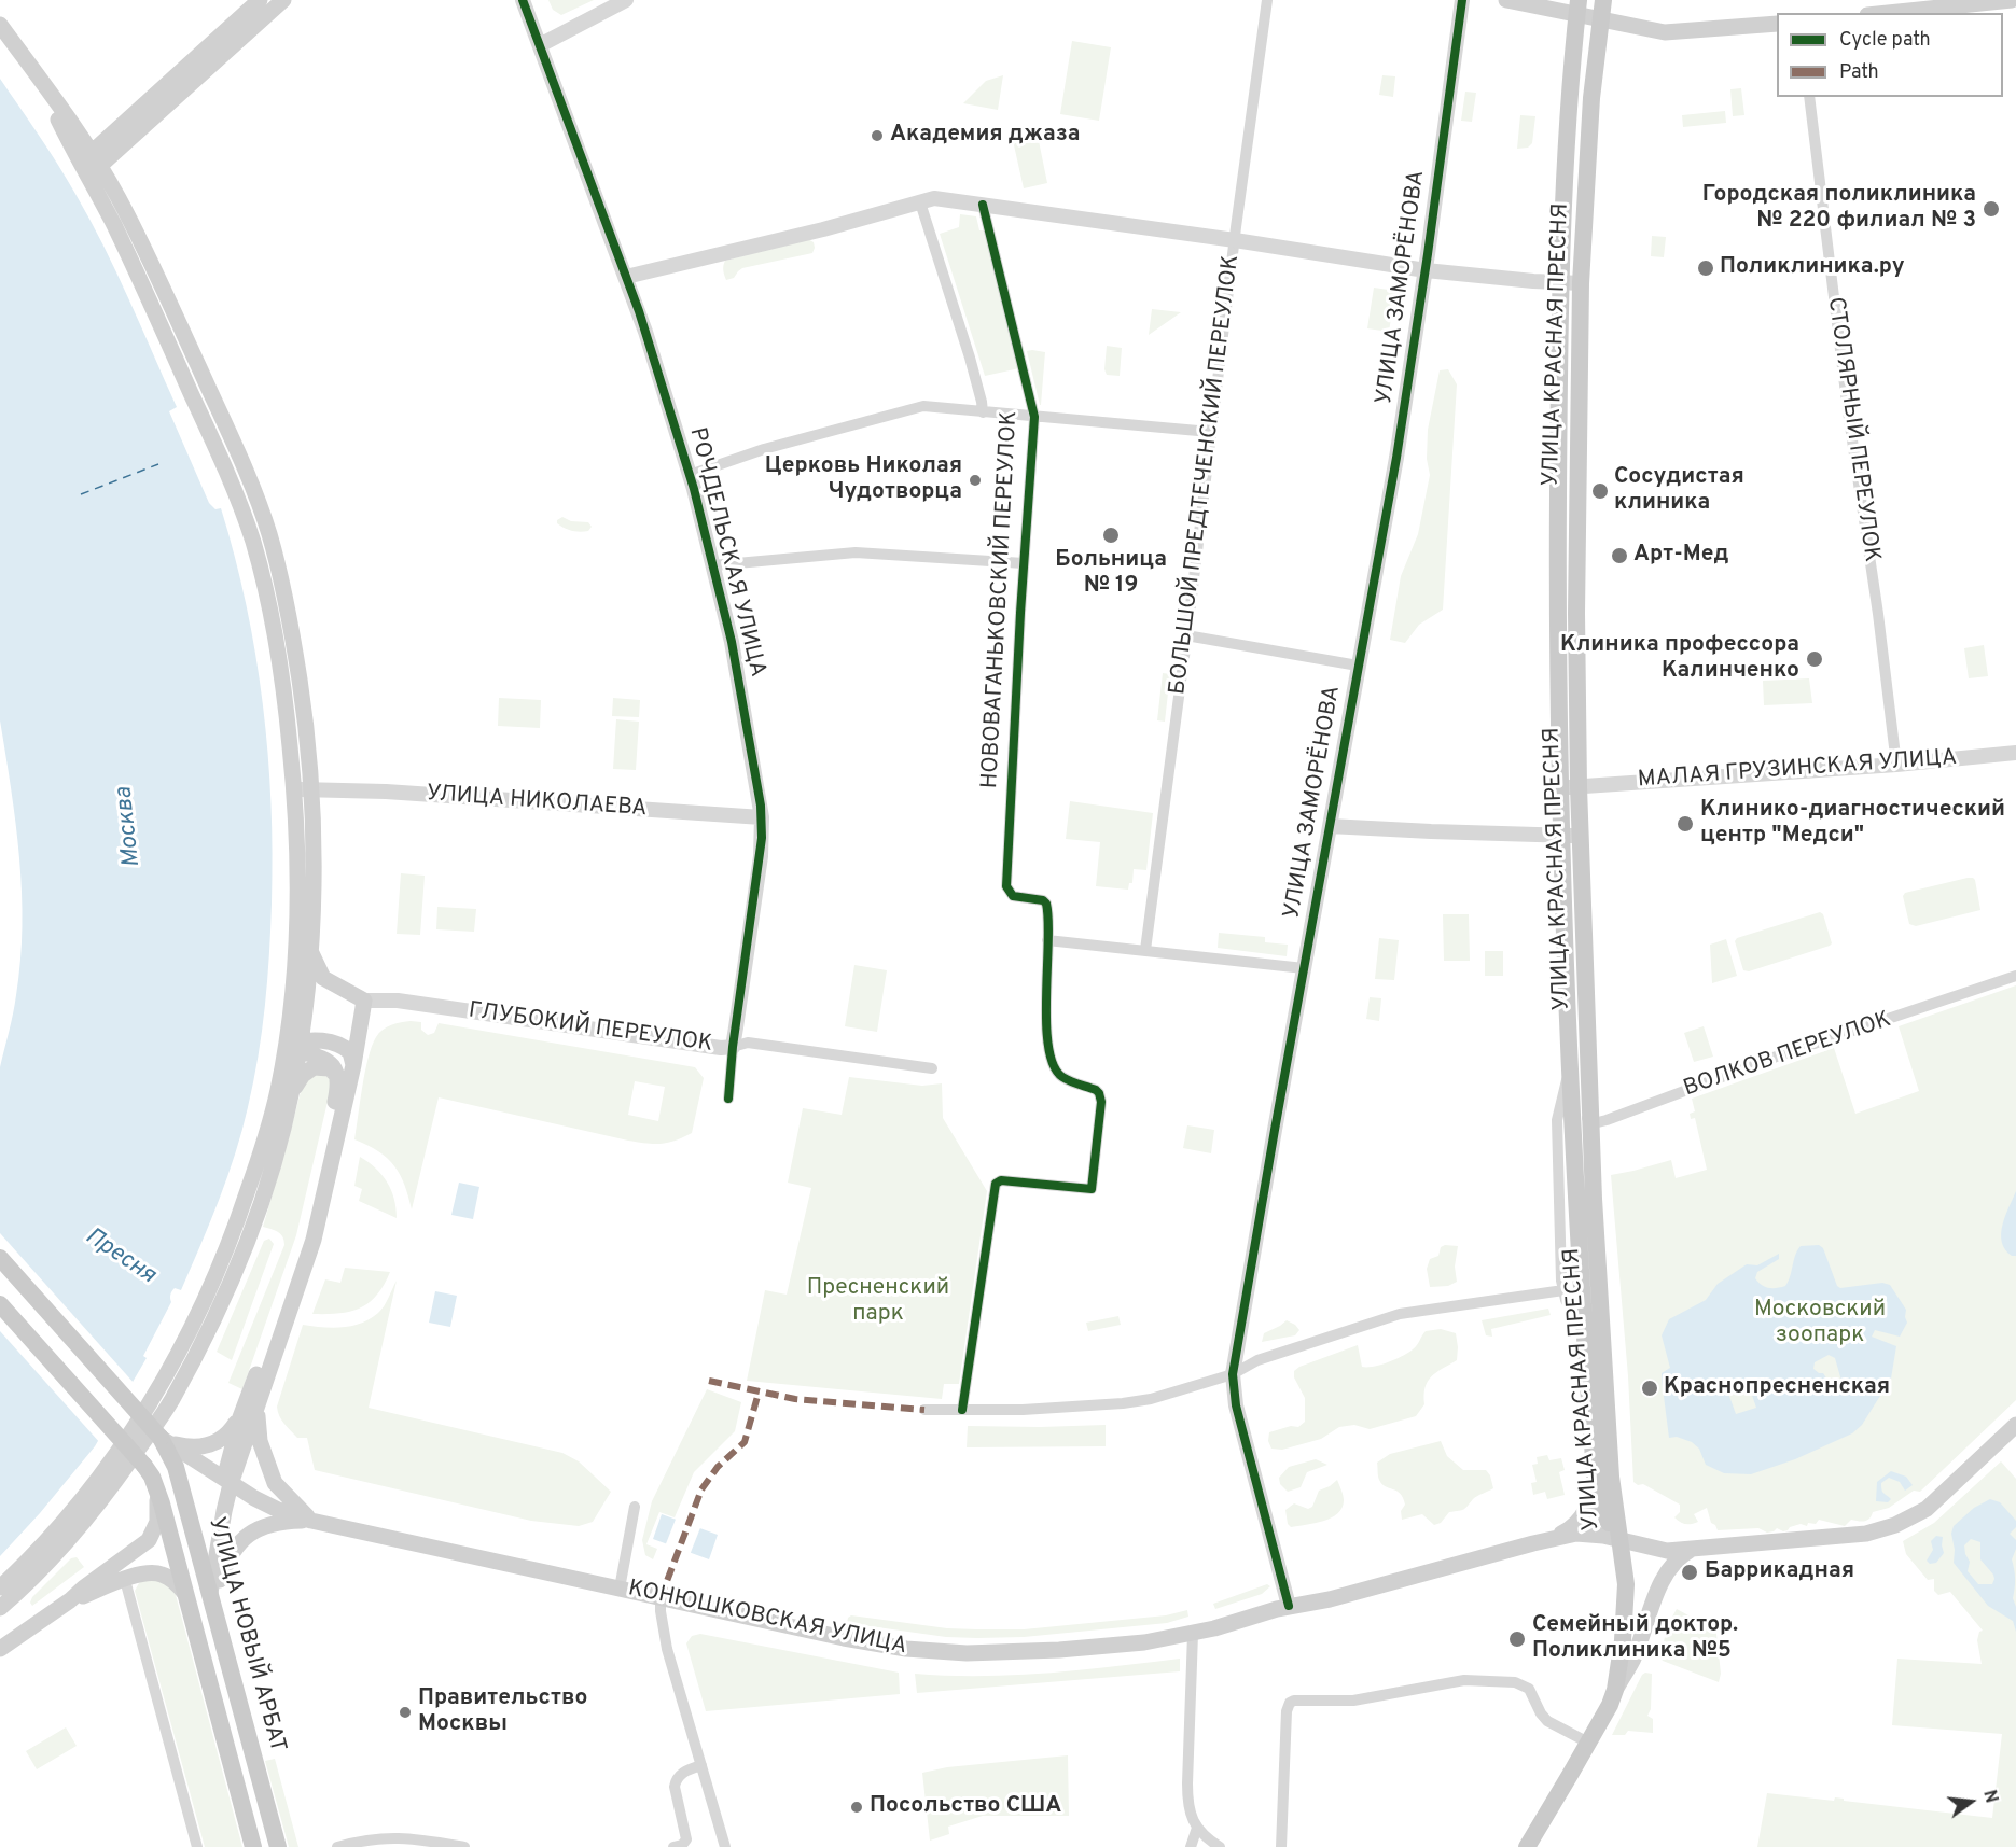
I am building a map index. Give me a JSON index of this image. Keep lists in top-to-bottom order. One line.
{"streets":{"main road":["УЛИЦА КРАСНАЯ ПРЕСНЯ","КОНЮШКОВСКАЯ УЛИЦА","УЛИЦА НОВЫЙ АРБАТ"],"street":["УЛИЦА ЗАМОРЁНОВА","СТОЛЯРНЫЙ ПЕРЕУЛОК","БОЛЬШОЙ ПРЕДТЕЧЕНСКИЙ ПЕРЕУЛОК","РОЧДЕЛЬСКАЯ УЛИЦА","НОВОВАГАНЬКОВСКИЙ ПЕРЕУЛОК","МАЛАЯ ГРУЗИНСКАЯ УЛИЦА","УЛИЦА НИКОЛАЕВА","ГЛУБОКИЙ ПЕРЕУЛОК","ВОЛКОВ ПЕРЕУЛОК"]},"crossings":[["УЛИЦА ЗАМОРЁНОВА","КОНЮШКОВСКАЯ УЛИЦА"],["УЛИЦА КРАСНАЯ ПРЕСНЯ","МАЛАЯ ГРУЗИНСКАЯ УЛИЦА"],["УЛИЦА КРАСНАЯ ПРЕСНЯ","ВОЛКОВ ПЕРЕУЛОК"],["УЛИЦА КРАСНАЯ ПРЕСНЯ","КОНЮШКОВСКАЯ УЛИЦА"],["СТОЛЯРНЫЙ ПЕРЕУЛОК","МАЛАЯ ГРУЗИНСКАЯ УЛИЦА"],["РОЧДЕЛЬСКАЯ УЛИЦА","УЛИЦА НИКОЛАЕВА"],["РОЧДЕЛЬСКАЯ УЛИЦА","ГЛУБОКИЙ ПЕРЕУЛОК"],["КОНЮШКОВСКАЯ УЛИЦА","УЛИЦА НОВЫЙ АРБАТ"]],"water":["Москва","Пресня"],"parks":["Пресненский парк","Московский зоопарк"],"places":["Академия джаза","Городская поликлиника № 220 филиал № 3","Поликлиника.ру","Церковь Николая Чудотворца","Сосудистая клиника","Больница № 19","Арт-Мед","Клиника профессора Калинченко","Клинико-диагностический центр \"Медси\"","Краснопресненская","Баррикадная","Семейный доктор. Поликлиника №5","Правительство Москвы","Посольство США"],"legend":["Cycle path","Path"],"north":"right"}
